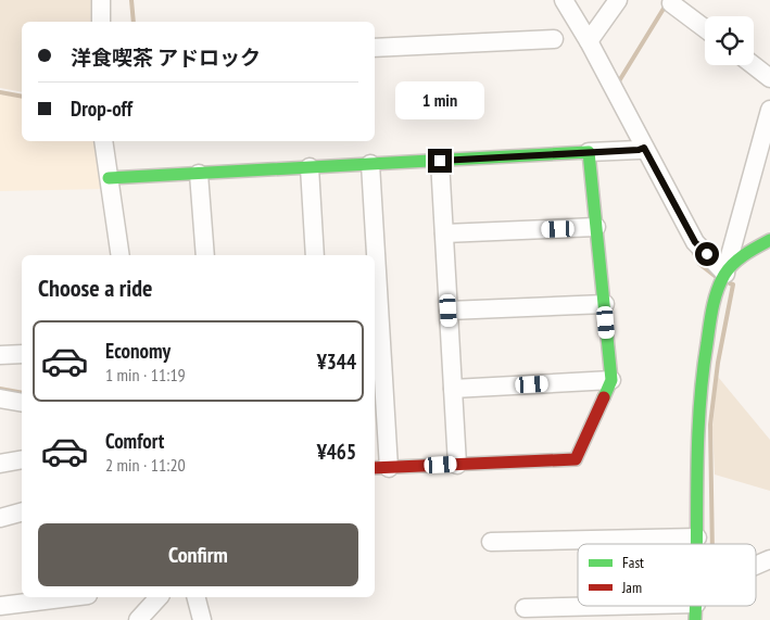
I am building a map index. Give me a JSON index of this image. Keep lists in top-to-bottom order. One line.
{"legend":["Fast","Jam"],"page":{"banner":["洋食喫茶 アドロック","Drop-off"],"bubble":"1 min","heading":"Choose a ride","list":[{"name":"Economy","note":"1 min · 11:19","value":"¥344"},{"name":"Comfort","note":"2 min · 11:20","value":"¥465"}],"buttons":"Confirm"}}
